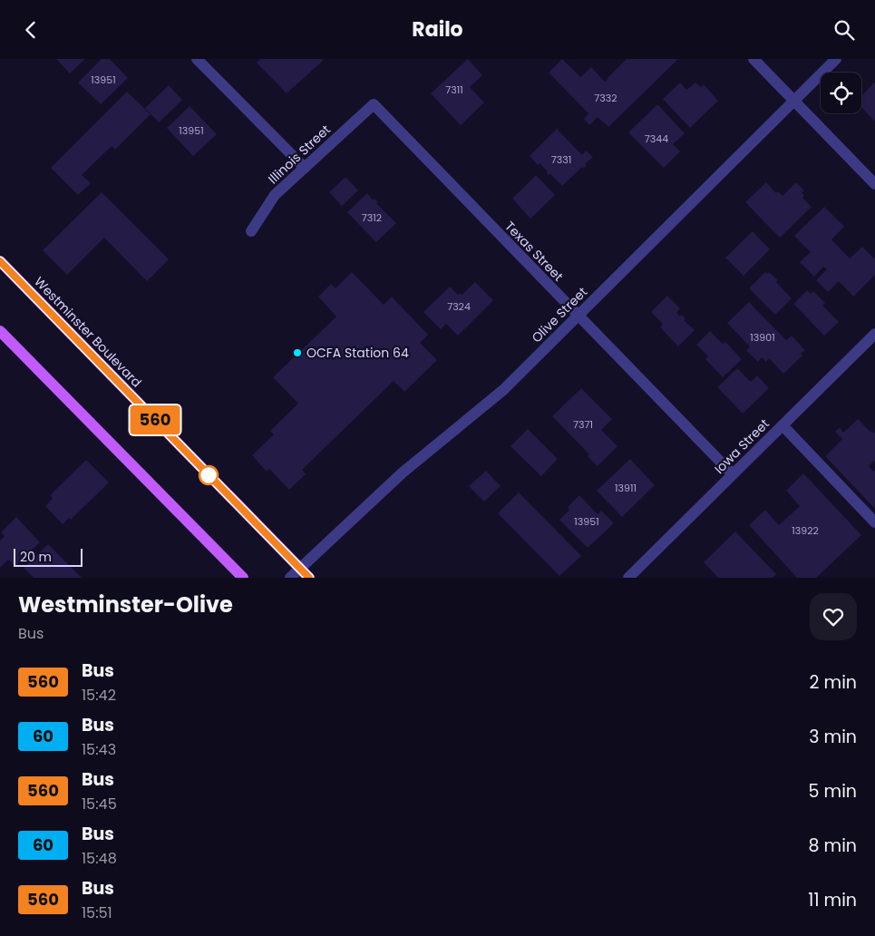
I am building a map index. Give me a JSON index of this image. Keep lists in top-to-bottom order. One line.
{"streets":{"main road":["Westminster Boulevard"],"street":["Illinois Street","Texas Street","Olive Street","Iowa Street"]},"crossings":[["Illinois Street","Texas Street"],["Texas Street","Olive Street"],["Texas Street","Iowa Street"],["Olive Street","Westminster Boulevard"]],"places":["OCFA Station 64"],"lines":["bus line 560"],"house_numbers":["13951","7311","7332","13951","7344","7331","7312","7324","13901","7371","13911","13951","13922"],"scale_bar":"20 m","page":{"header":"Railo","on_map":"560","scale":"20 m","heading":["Westminster-Olive","Bus"],"list":[{"mark":"560","name":"Bus","note":"15:42","value":"2 min"},{"mark":"60","name":"Bus","note":"15:43","value":"3 min"},{"mark":"560","name":"Bus","note":"15:45","value":"5 min"},{"mark":"60","name":"Bus","note":"15:48","value":"8 min"},{"mark":"560","name":"Bus","note":"15:51","value":"11 min"}]}}
